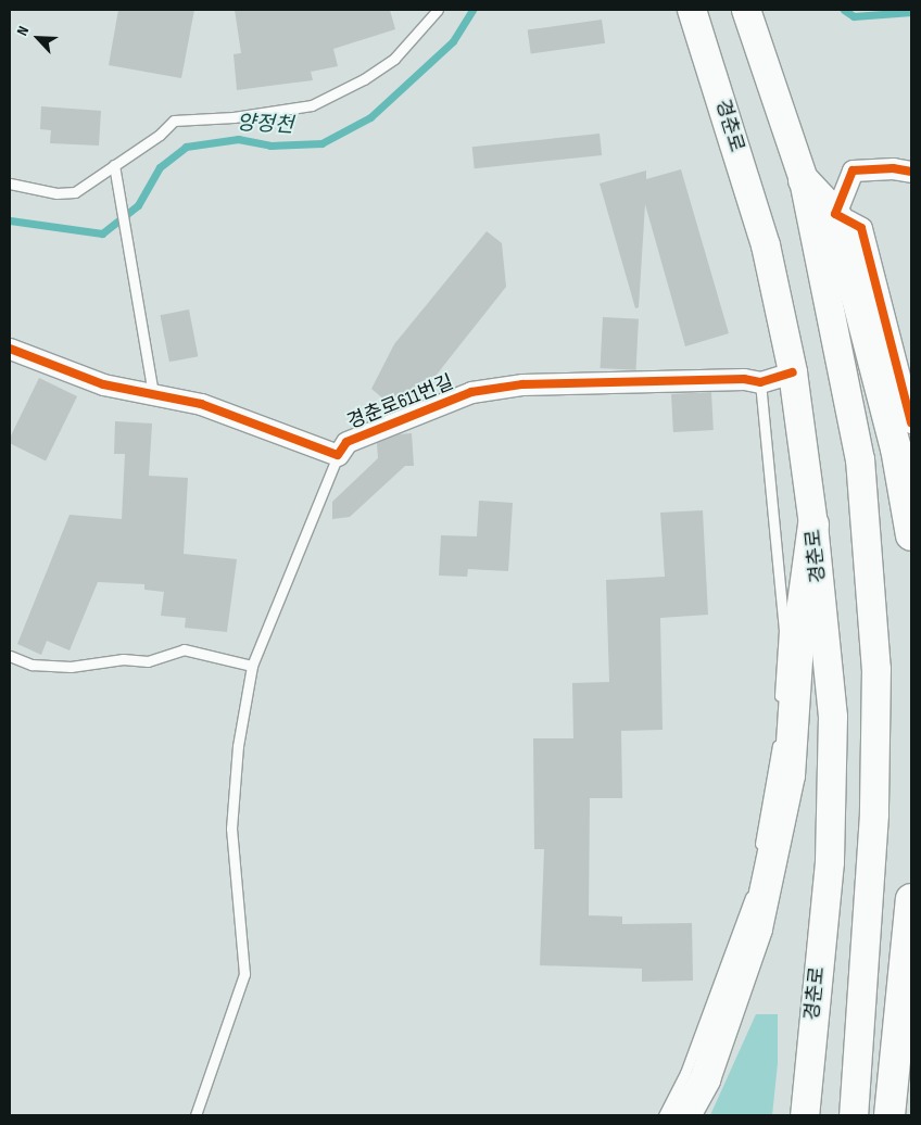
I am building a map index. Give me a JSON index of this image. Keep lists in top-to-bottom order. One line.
{"streets":{"main road":["경춘로"],"street":["경춘로611번길"]},"crossings":[["경춘로","경춘로611번길"]],"water":["양정천"],"north":"top left"}
